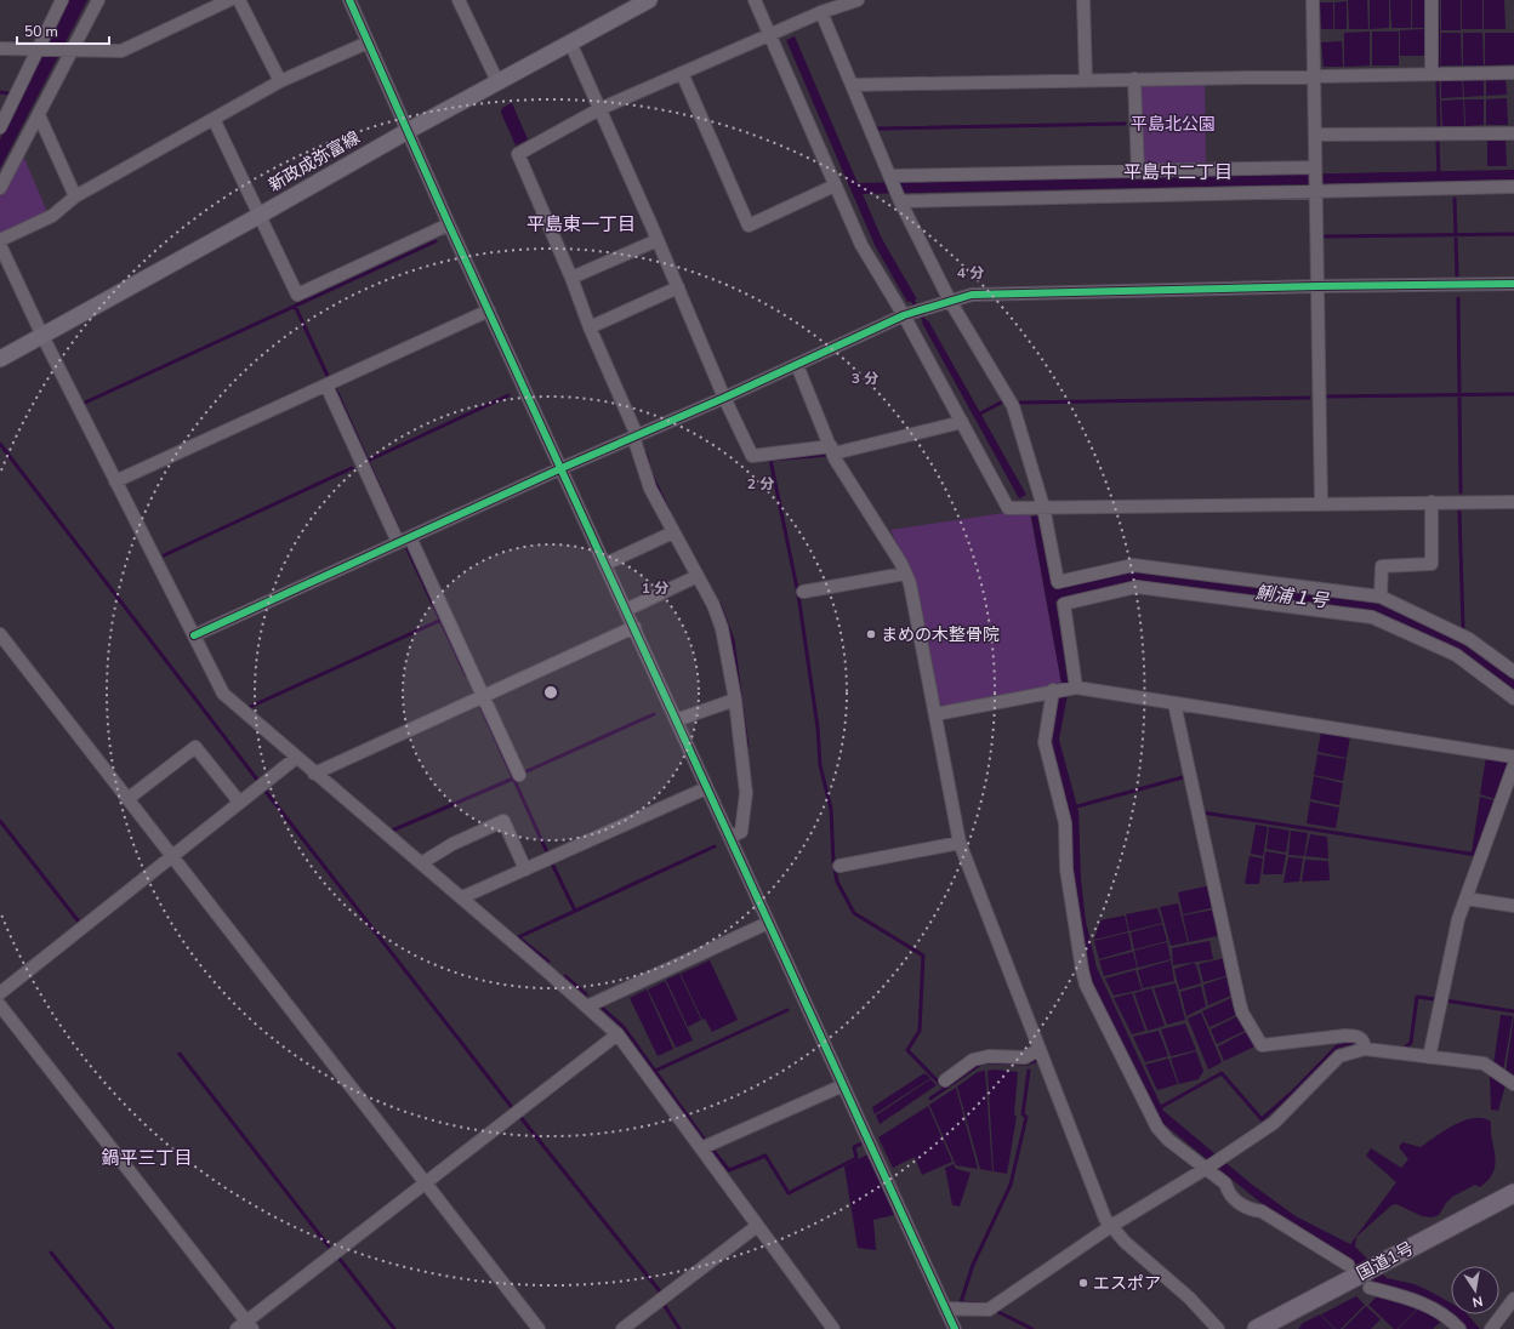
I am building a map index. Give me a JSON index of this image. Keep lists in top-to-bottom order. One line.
{"streets":{"highway":["国道1号"],"main road":["新政成弥富線"]},"districts":["平島中二丁目","平島東一丁目","鍋平三丁目"],"water":["鯏浦１号"],"parks":["平島北公園"],"places":["まめの木整骨院","エスポア"],"scale_bar":"50 m","north":"bottom","rings":["4 分","3 分","2 分","1 分"]}
